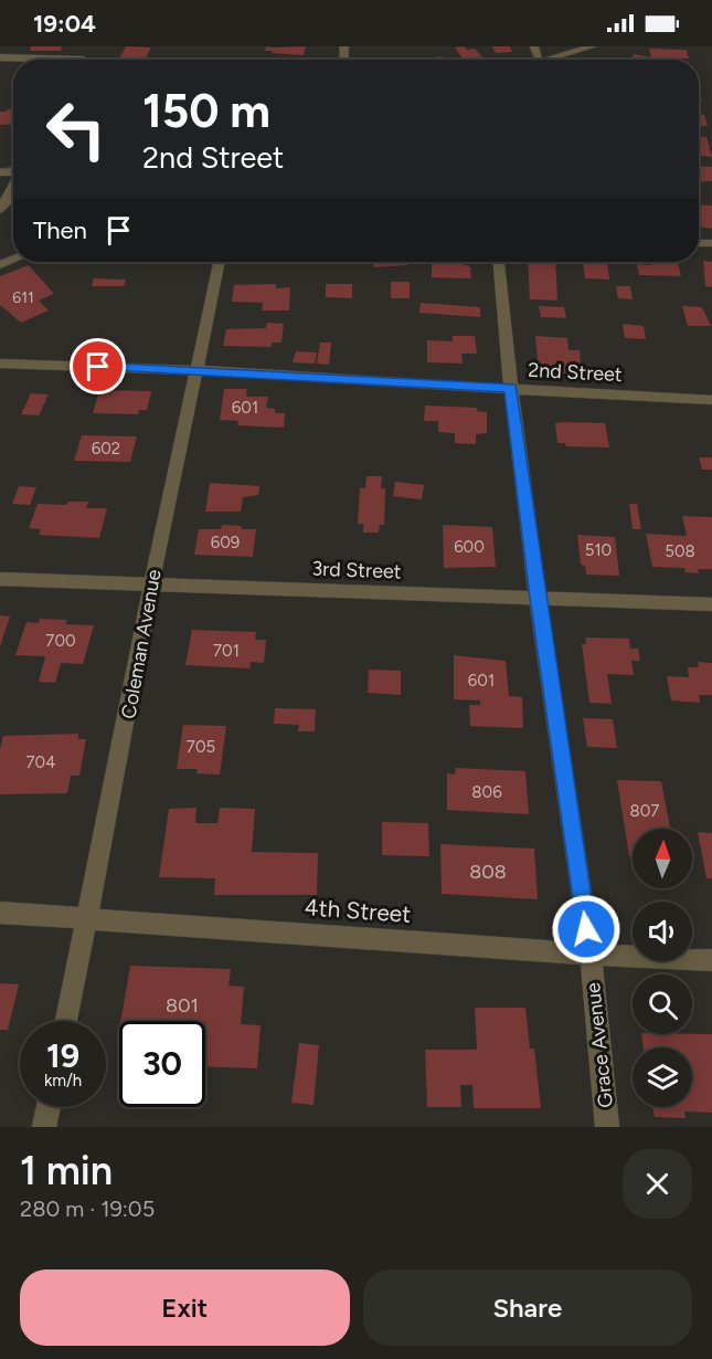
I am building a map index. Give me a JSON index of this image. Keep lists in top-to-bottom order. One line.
{"streets":{"street":["2nd Street","3rd Street","Coleman Avenue","4th Street","Grace Avenue"]},"crossings":[["2nd Street","Coleman Avenue"],["2nd Street","Grace Avenue"],["3rd Street","Coleman Avenue"],["3rd Street","Grace Avenue"],["Coleman Avenue","4th Street"],["4th Street","Grace Avenue"]],"house_numbers":["611","601","602","609","600","510","508","700","701","601","705","704","806","807","808","801"],"north":"top","page":{"status":"19:04","turn":["150 m","2nd Street"],"then":"Then","speed":"19 km/h","limit":"30","heading":["1 min","280 m · 19:05"],"buttons":["Exit","Share"]}}
